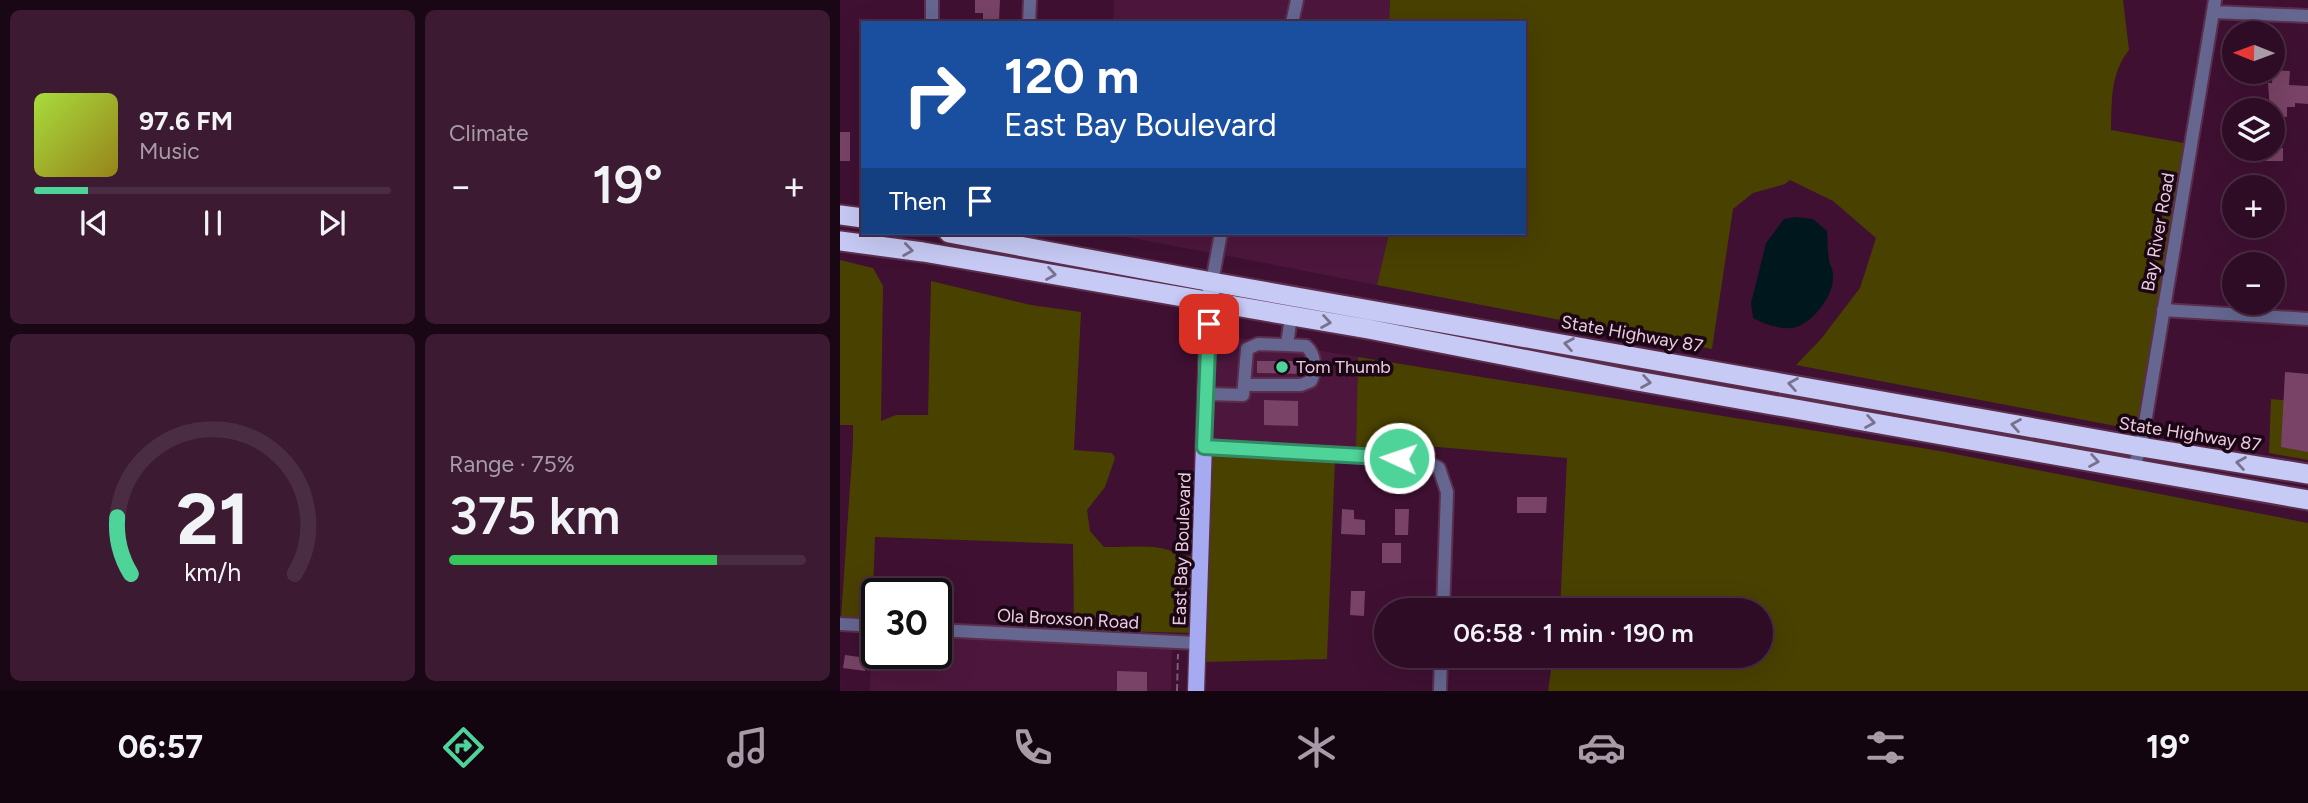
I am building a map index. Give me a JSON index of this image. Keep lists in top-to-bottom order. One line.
{"streets":{"highway":["State Highway 87"],"main road":["East Bay Boulevard"],"street":["Bay River Road","Ola Broxson Road"]},"crossings":[["Bay River Road","State Highway 87"],["State Highway 87","East Bay Boulevard"],["East Bay Boulevard","Ola Broxson Road"]],"places":["Tom Thumb"],"north":"left","page":{"tile":["Climate",["Range · 75%","375 km"]],"map_buttons":["+","−"],"turn":["120 m","East Bay Boulevard"],"song":["97.6 FM","Music"],"heat":["−","19°","+"],"then":"Then","limit":"30","trip":"06:58 · 1 min · 190 m","tabs":["06:57","19°"],"gauge":["21","km/h"]}}
